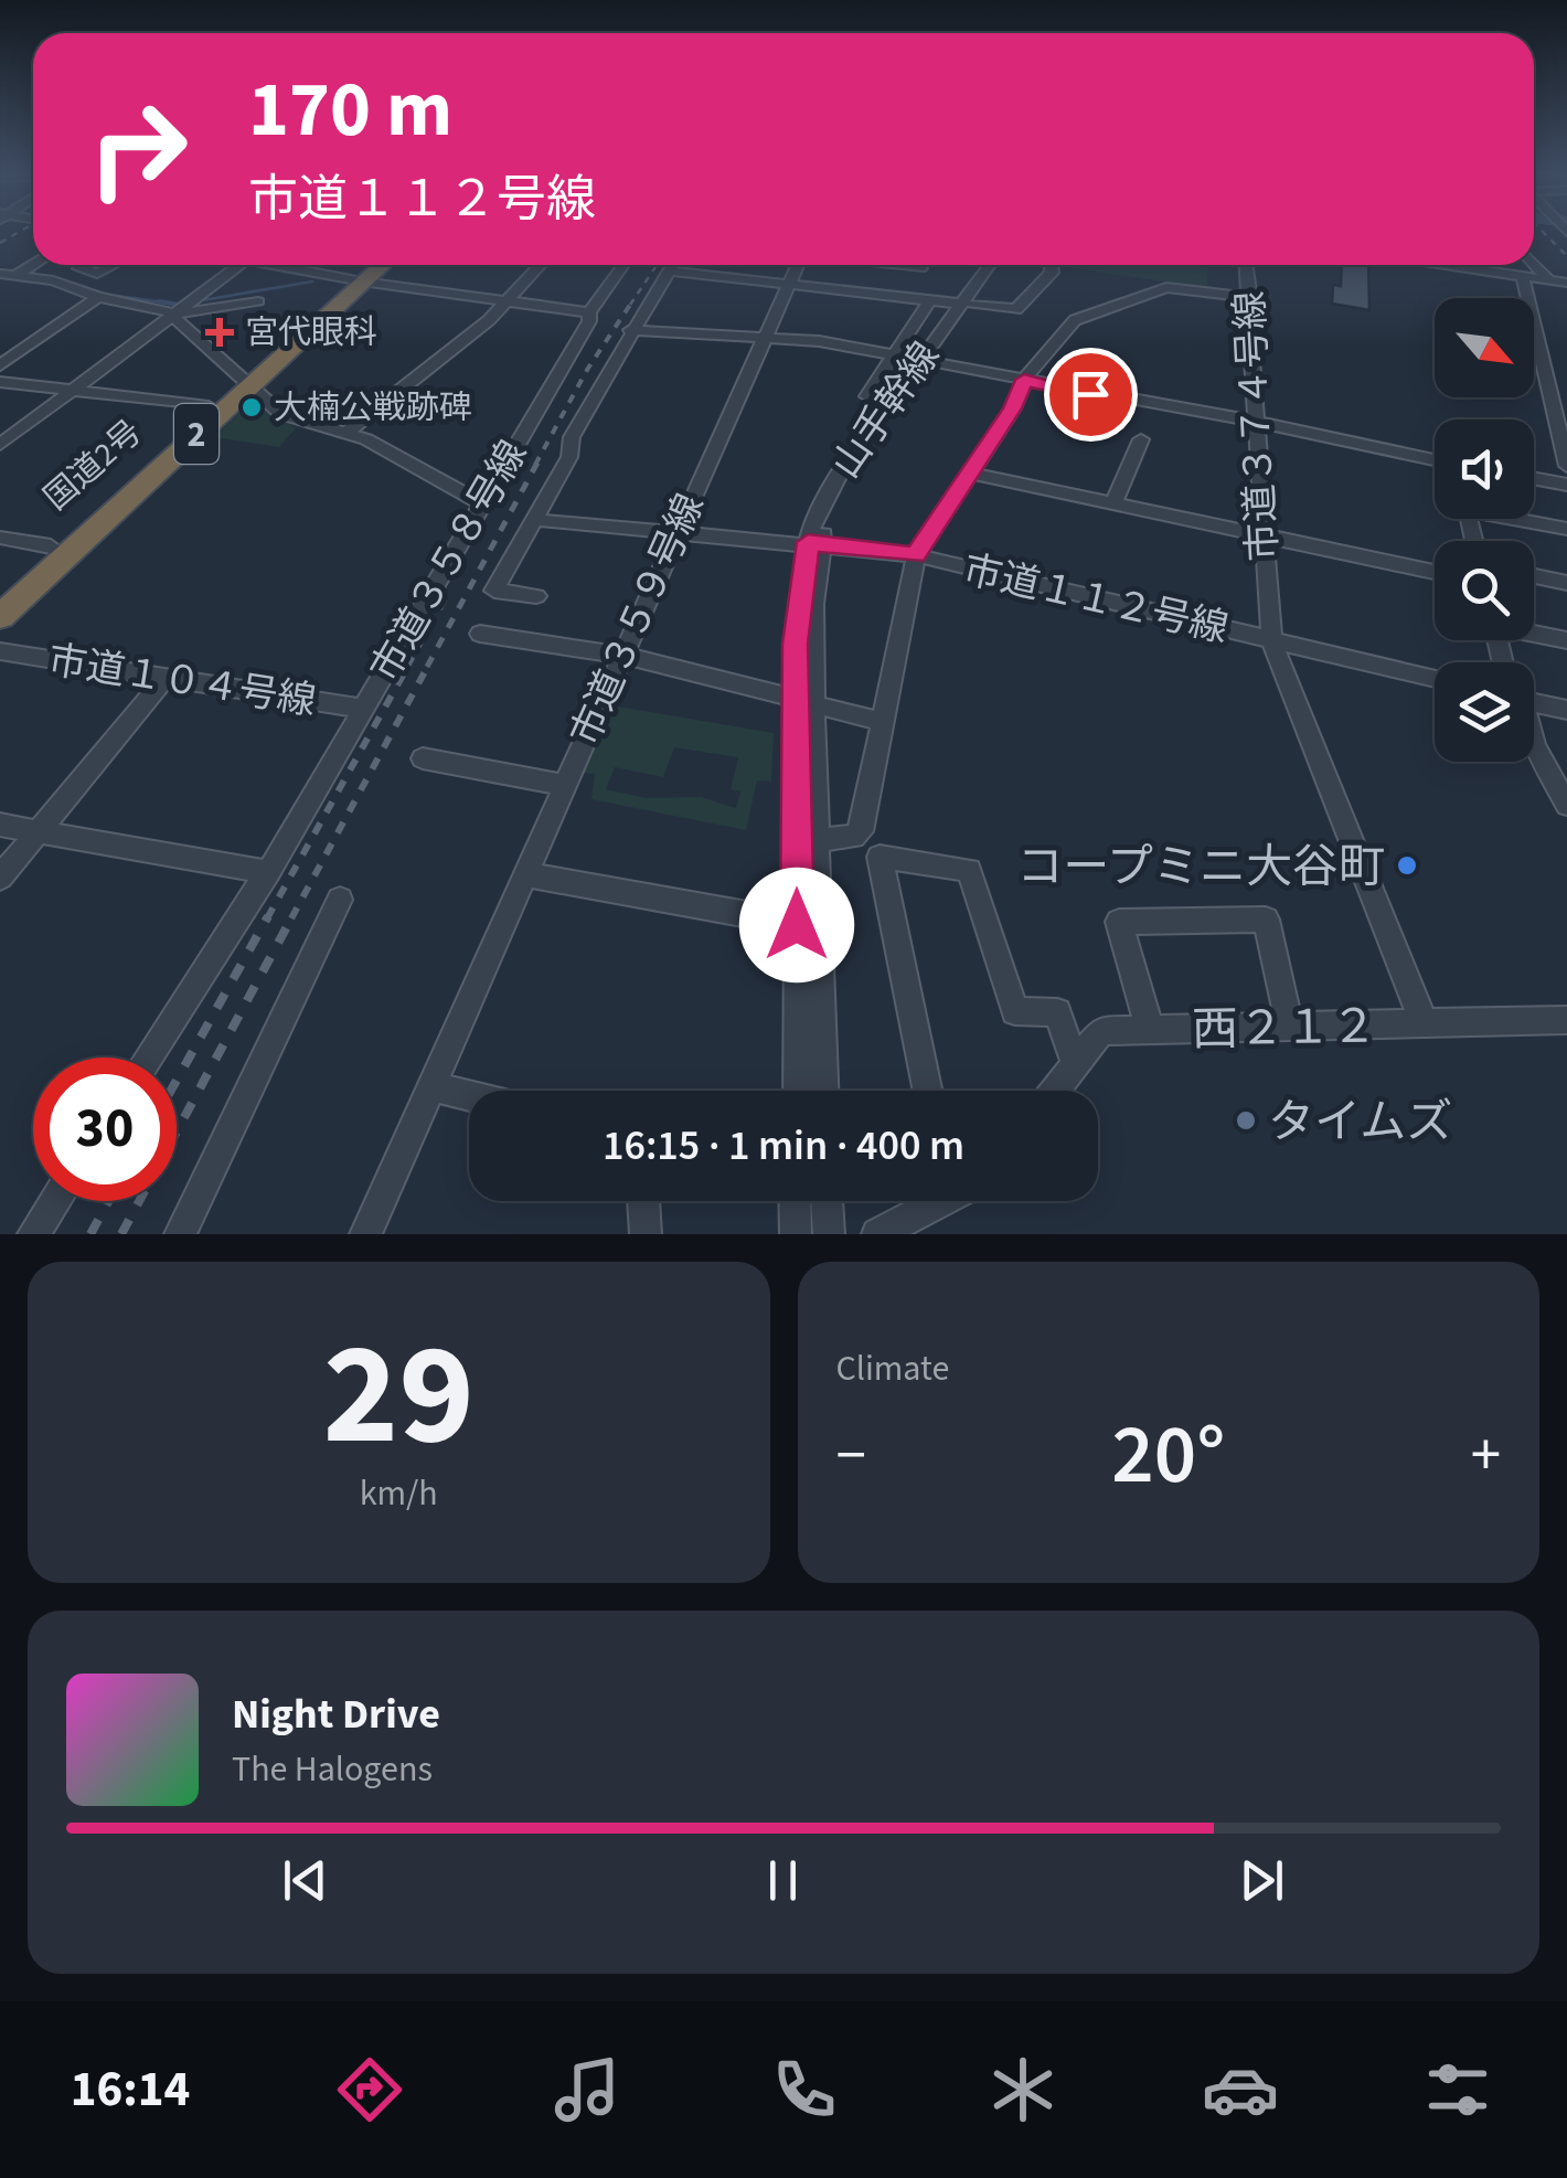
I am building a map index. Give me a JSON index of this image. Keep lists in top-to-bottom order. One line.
{"streets":{"highway":["2","国道2号"],"street":["山手幹線","市道３７４号線","市道３５８号線","市道１１２号線","市道３５９号線","市道１０４号線","西２１２"]},"crossings":[["山手幹線","市道１１２号線"],["市道３７４号線","市道１１２号線"],["市道３７４号線","西２１２"],["市道３５８号線","市道１０４号線"],["市道１１２号線","市道３５９号線"]],"places":{"health":["宮代眼科"],"other":["大楠公戦跡碑","コープミニ大谷町","タイムズ"]},"north":"bottom right","page":{"turn":["170 m","市道１１２号線"],"limit":"30","trip":"16:15 · 1 min · 400 m","tile":[["29","km/h"],"Climate"],"heat":["−","20°","+"],"song":["Night Drive","The Halogens"],"tabs":"16:14"}}
